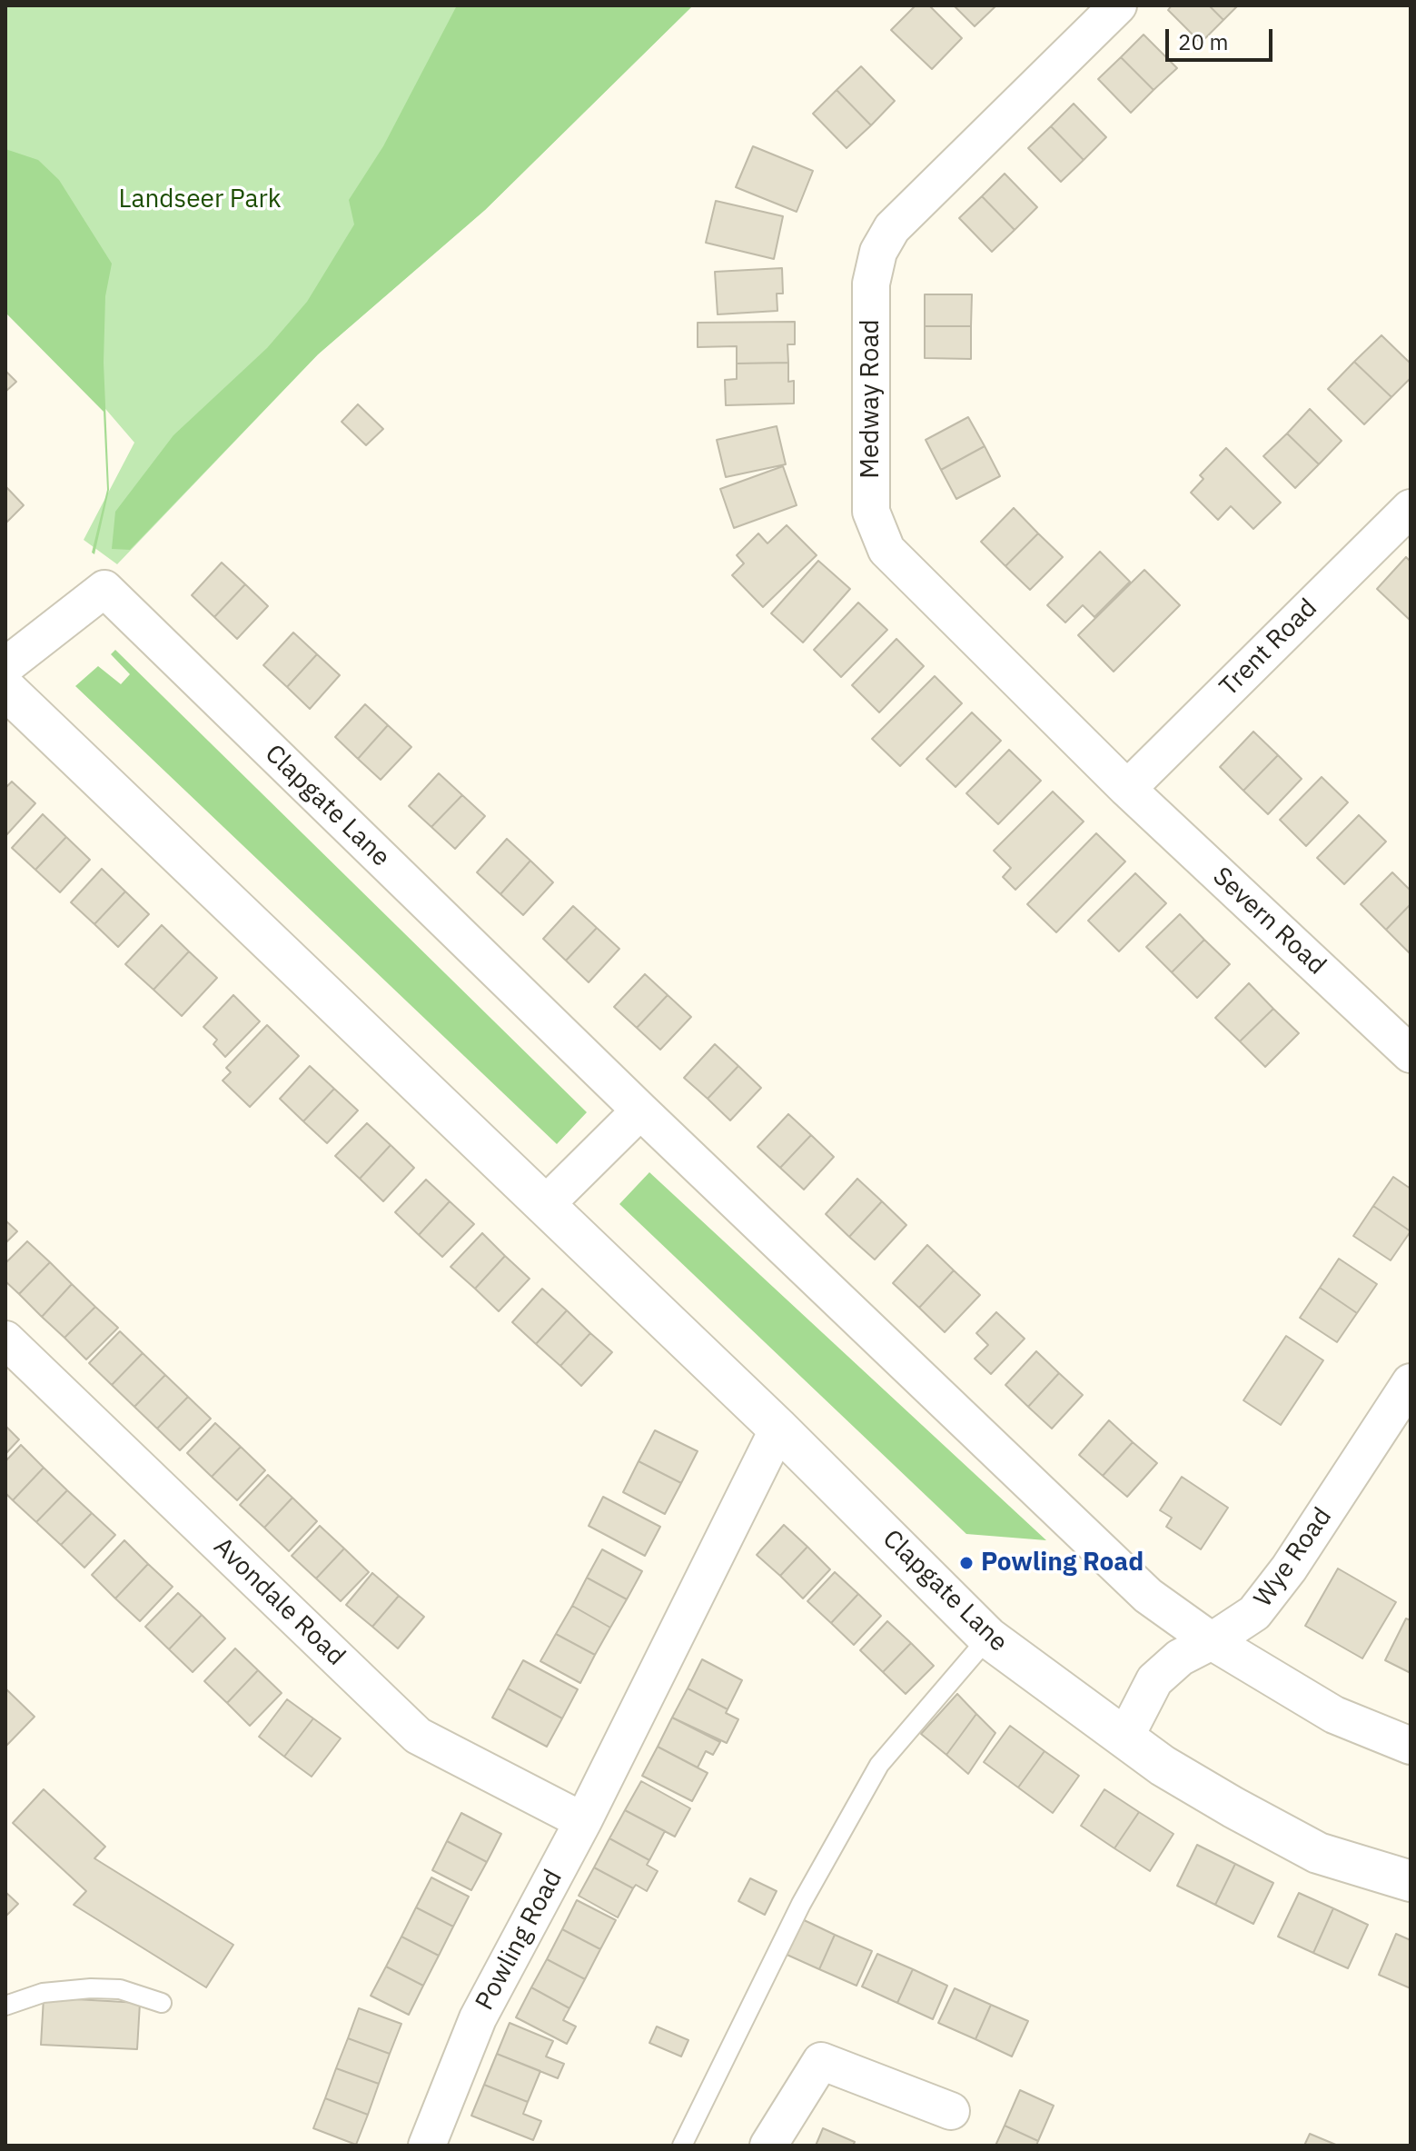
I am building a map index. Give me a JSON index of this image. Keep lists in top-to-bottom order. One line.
{"streets":{"street":["Medway Road","Trent Road","Clapgate Lane","Severn Road","Wye Road","Avondale Road","Powling Road"]},"crossings":[["Medway Road","Trent Road"],["Medway Road","Severn Road"],["Trent Road","Severn Road"],["Clapgate Lane","Wye Road"],["Clapgate Lane","Powling Road"],["Avondale Road","Powling Road"]],"parks":["Landseer Park"],"places":["Powling Road"],"scale_bar":"20 m"}
